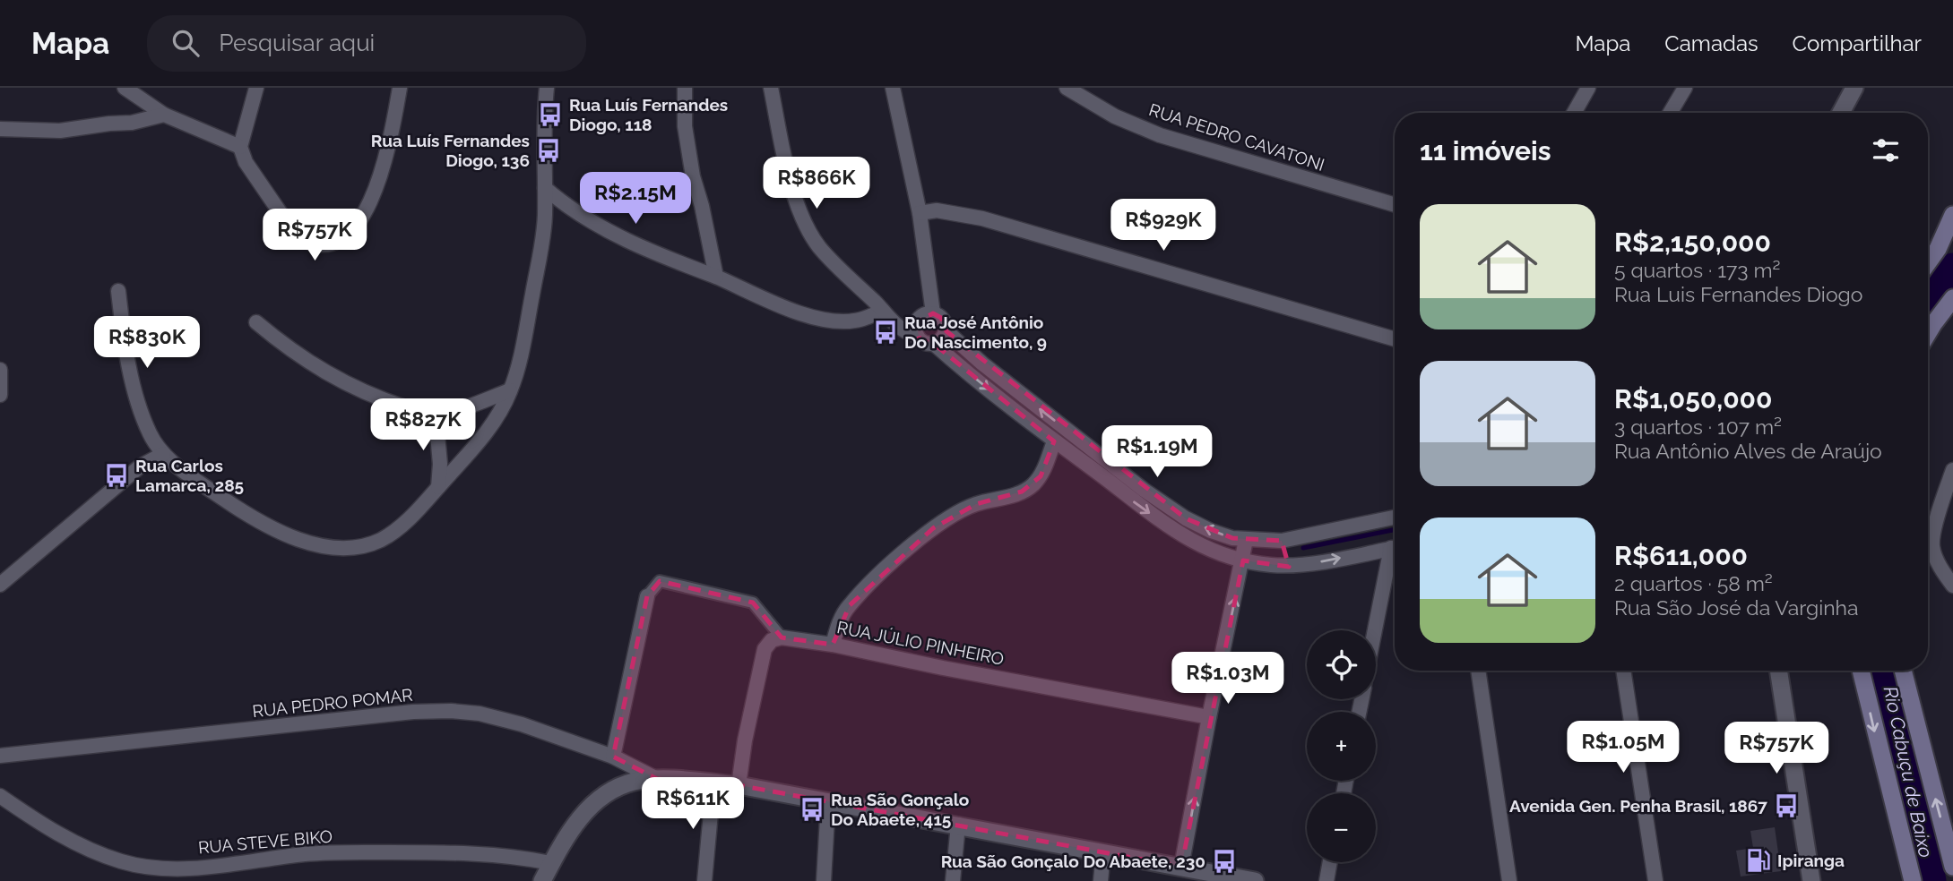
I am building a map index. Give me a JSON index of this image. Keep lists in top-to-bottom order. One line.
{"streets":{"street":["RUA PEDRO CAVATONI","RUA JÚLIO PINHEIRO","RUA PEDRO POMAR","RUA STEVE BIKO"]},"water":["Rio Cabuçu de Baixo"],"places":{"bus stop":["Rua Luís Fernandes Diogo, 118","Rua Luís Fernandes Diogo, 136","Rua José Antônio Do Nascimento, 9","Rua Carlos Lamarca, 285","Avenida Gen. Penha Brasil, 1867","Rua São Gonçalo Do Abaete, 415","Rua São Gonçalo Do Abaete, 230"],"fuel station":["Ipiranga"]},"page":{"header":"Mapa","search":"Pesquisar aqui","nav":["Mapa","Camadas","Compartilhar"],"heading":"11 imóveis","price":["R$866K","R$2.15M","R$929K","R$757K","R$830K","R$827K","R$1.19M","R$1.03M","R$1.05M","R$757K","R$611K"],"list":[{"name":"R$2,150,000","note":"5 quartos · 173 m² · Rua Luis Fernandes Diogo"},{"name":"R$1,050,000","note":"3 quartos · 107 m² · Rua Antônio Alves de Araújo"},{"name":"R$611,000","note":"2 quartos · 58 m² · Rua São José da Varginha"}],"map_buttons":["+","−"]}}
